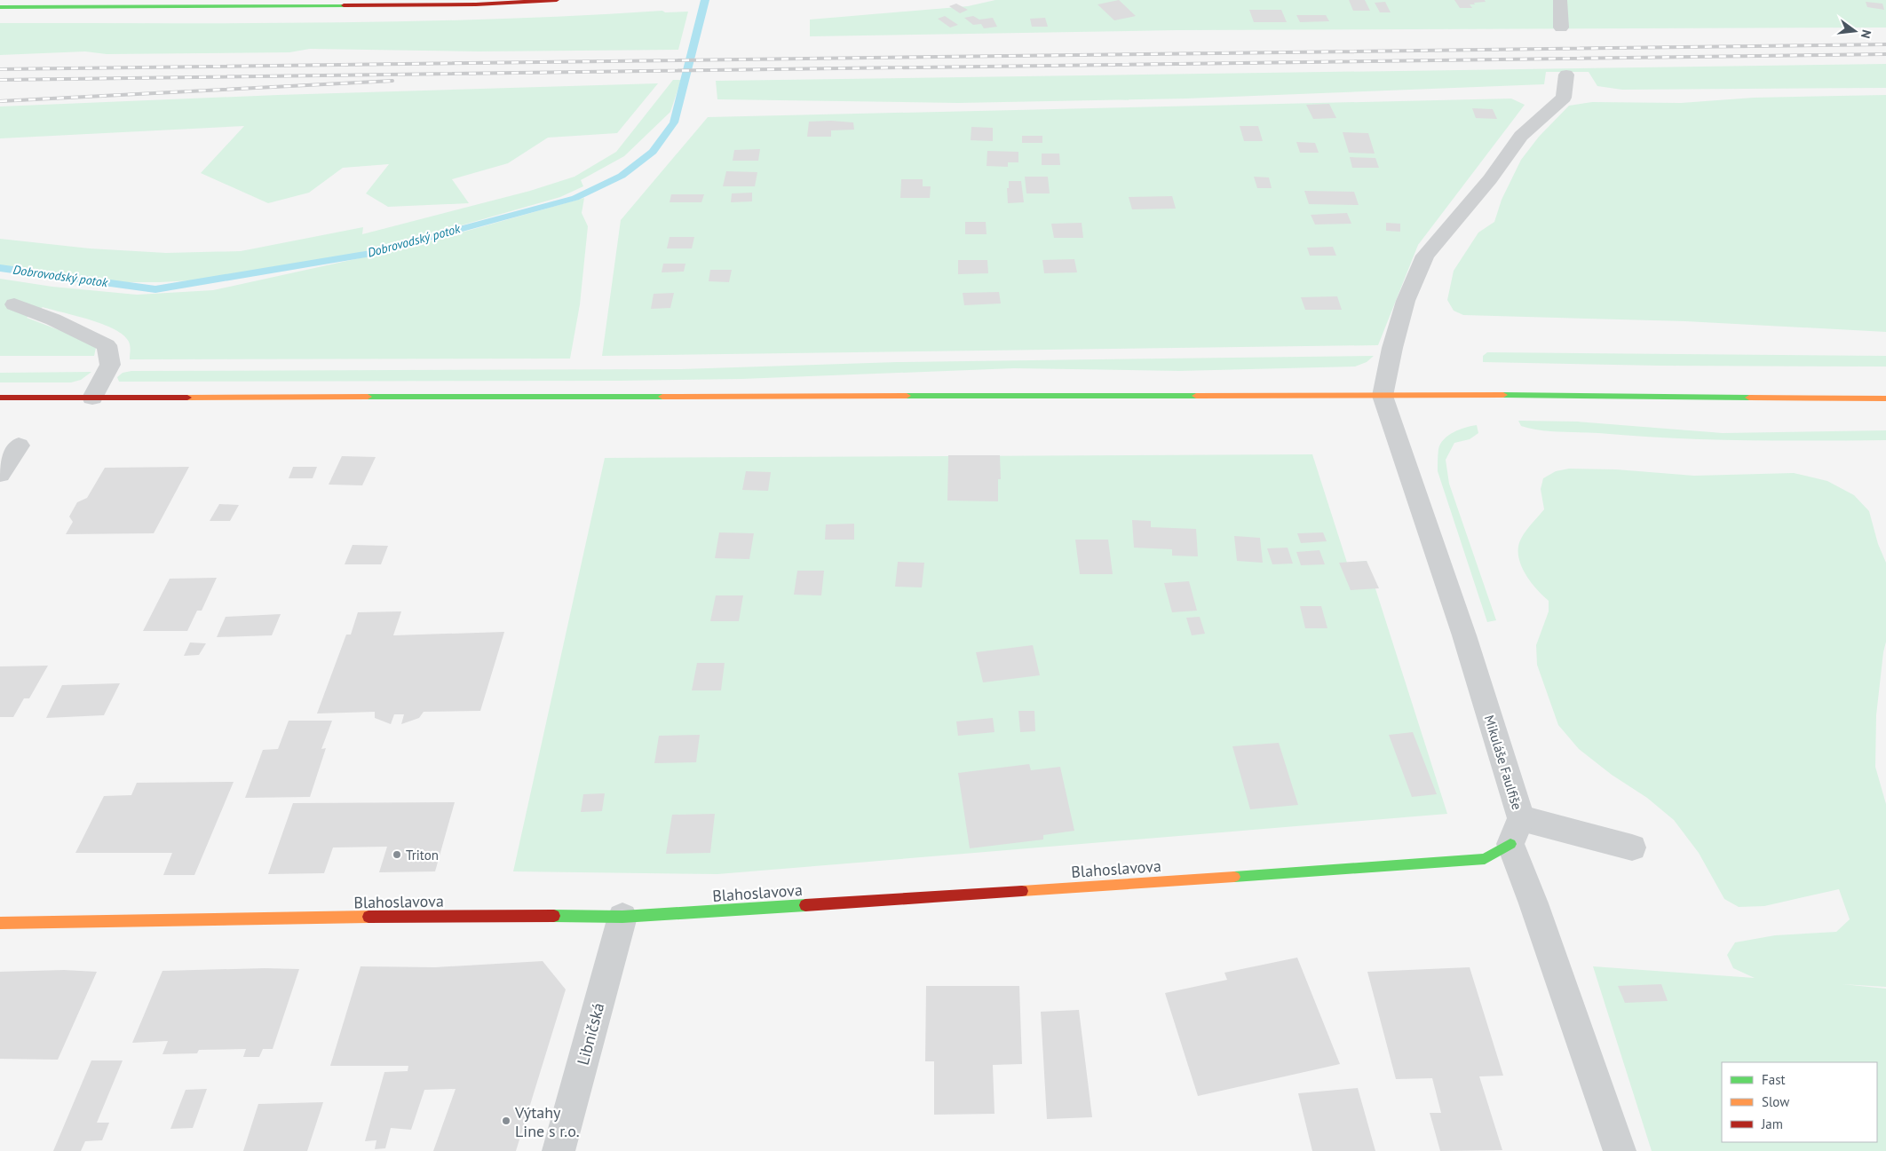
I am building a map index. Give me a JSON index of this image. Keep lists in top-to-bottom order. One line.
{"streets":{"main road":["Blahoslavova"],"street":["Mikuláše Faulfiše","Libničská"]},"crossings":[["Mikuláše Faulfiše","Blahoslavova"],["Blahoslavova","Libničská"]],"water":["Dobrovodský potok"],"places":["Triton","Výtahy Line s r.o."],"legend":["Fast","Slow","Jam"],"north":"right"}
